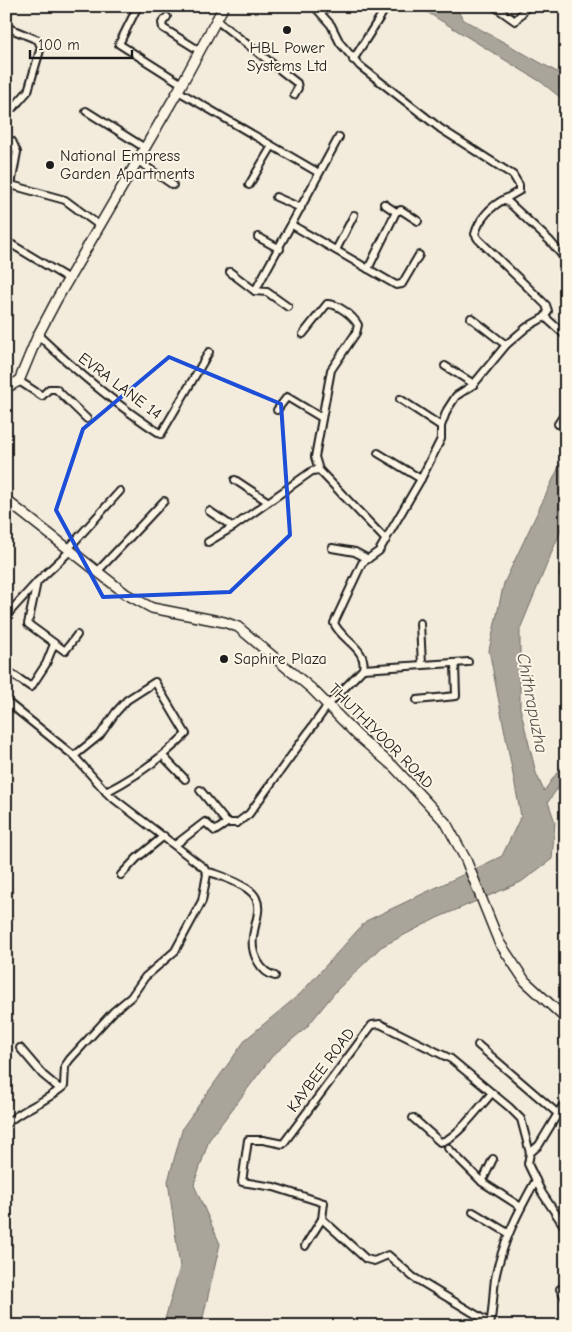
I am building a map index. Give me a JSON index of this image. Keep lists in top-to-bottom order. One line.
{"streets":{"main road":["THUTHIYOOR ROAD"],"street":["EVRA LANE 14","KAYBEE ROAD"]},"water":["Chithrapuzha"],"places":["HBL Power Systems Ltd","National Empress Garden Apartments","Saphire Plaza"],"scale_bar":"100 m"}
